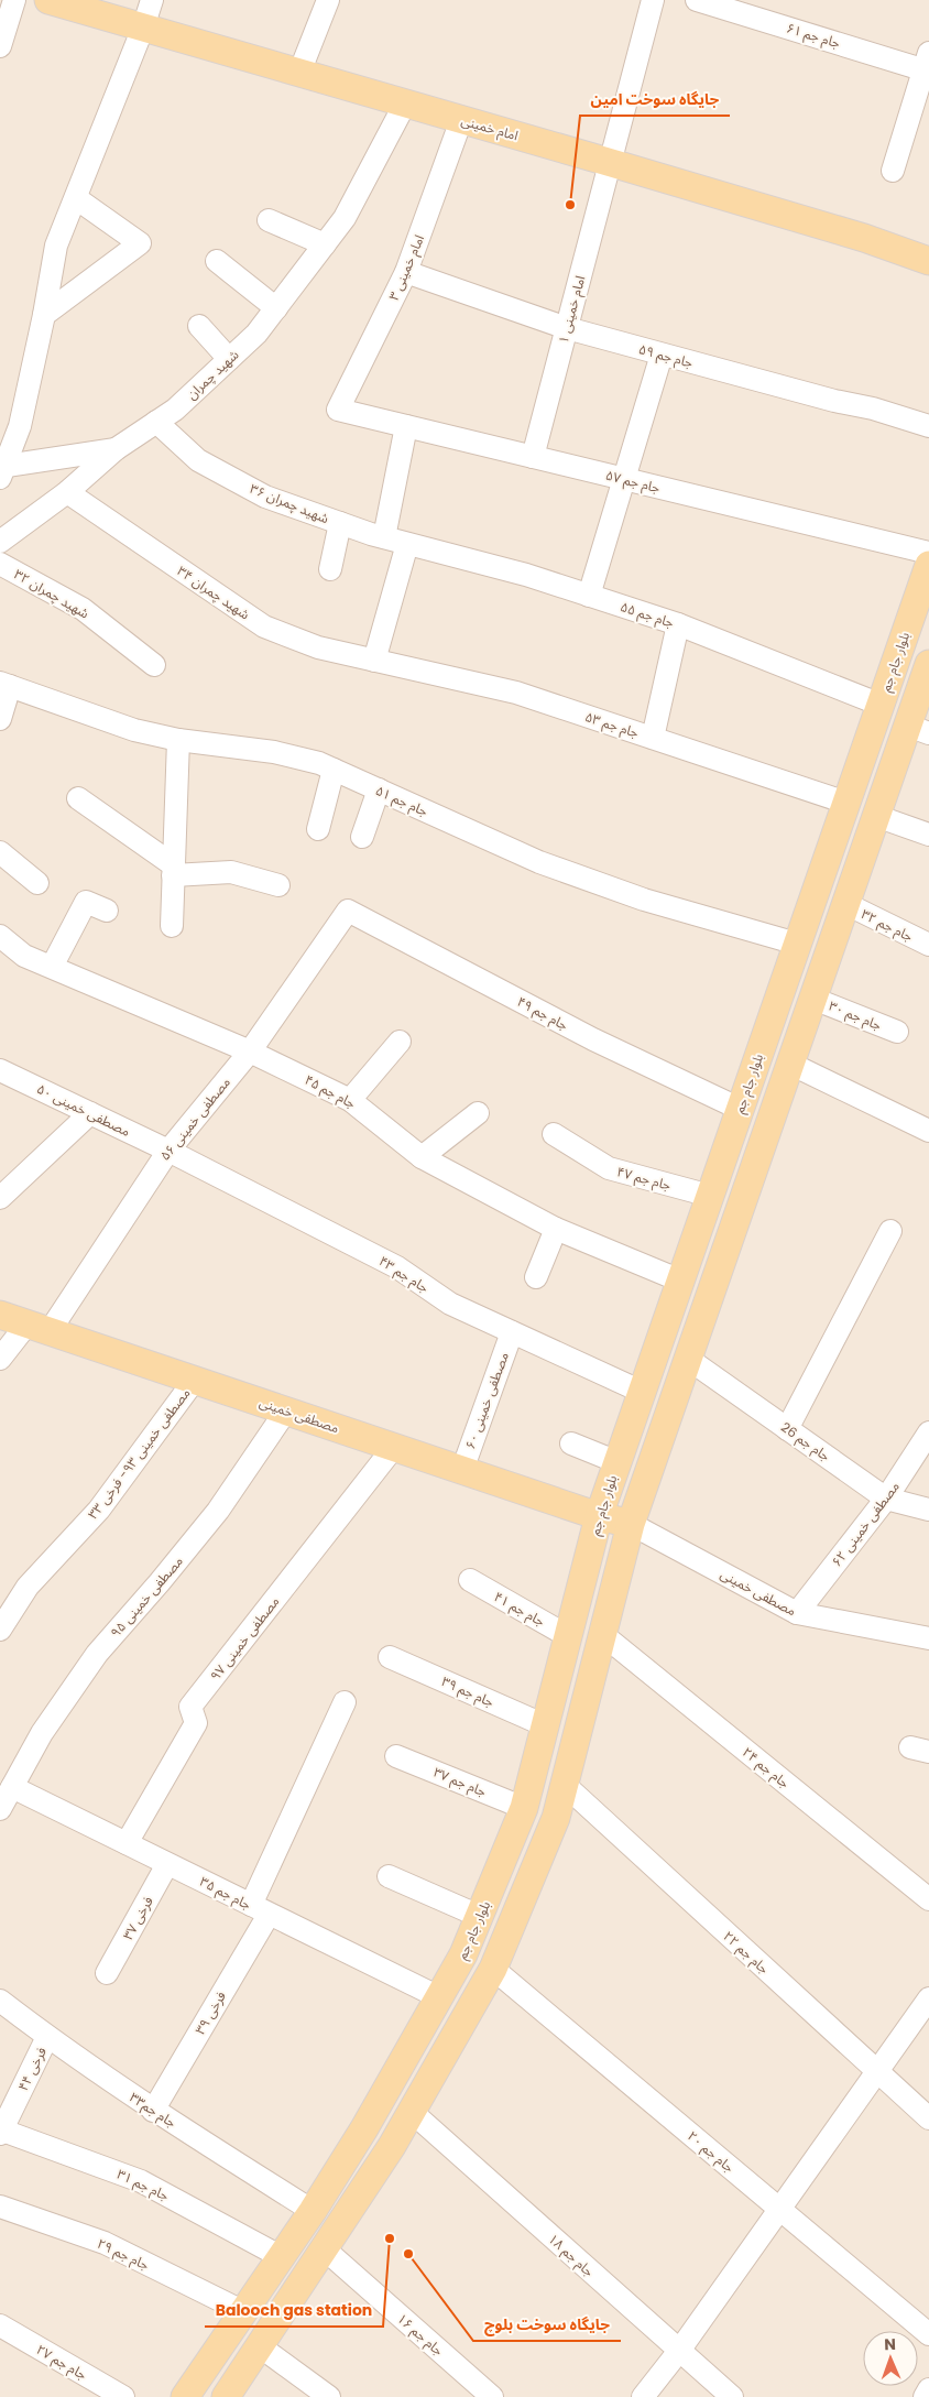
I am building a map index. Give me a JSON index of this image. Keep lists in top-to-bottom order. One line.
{"streets":{"main road":["امام خمینی","بلوار جام جم","مصطفی خمینی"],"street":["جام جم ۶۱","امام خمینی ۳","امام خمینی ۱","جام جم ۵۹","شهید چمران","جام جم ۵۷","شهید چمران ۳۶","شهید چمران ۳۴","شهید چمران ۳۲","جام جم ۵۵","جام جم ۵۳","جام جم ۵۱","جام جم ۳۲","جام جم ۴۹","جام جم ۳۰","جام جم ۴۵","مصطفی خمینی ۵۰","مصطفی خمینی ۵۶","جام جم ۴۷","جام جم ۴۳","مصطفی خمینی ۶۰","جام جم 26","مصطفی خمینی ۹۳- فرخی ۳۳","مصطفی خمینی ۶۲","مصطفی خمینی ۹۵","جام جم ۴۱","مصطفی خمینی ۹۷","جام جم ۳۹","جام جم ۲۴","جام جم ۳۷","جام جم ۳۵","فرخی ۳۷","جام جم ۲۲","فرخی ۳۹","فرخی ۴۴","جام جم۳۳","جام جم ۲۰","جام جم ۳۱","جام جم ۲۹","جام جم ۱۸","جام جم ۱۶","جام جم ۲۷"]},"crossings":[["امام خمینی","امام خمینی ۳"],["امام خمینی","امام خمینی ۱"],["امام خمینی","شهید چمران"],["امام خمینی ۳","جام جم ۵۹"],["امام خمینی ۳","جام جم ۵۷"],["امام خمینی ۱","جام جم ۵۹"],["امام خمینی ۱","جام جم ۵۷"],["شهید چمران","شهید چمران ۳۶"],["شهید چمران","شهید چمران ۳۴"],["شهید چمران ۳۶","جام جم ۵۵"],["شهید چمران ۳۴","جام جم ۵۳"],["جام جم ۵۵","بلوار جام جم"],["بلوار جام جم","جام جم ۵۳"],["بلوار جام جم","جام جم ۵۱"],["بلوار جام جم","جام جم ۴۹"],["بلوار جام جم","جام جم ۴۵"],["بلوار جام جم","جام جم ۴۷"],["بلوار جام جم","جام جم ۴۳"],["بلوار جام جم","مصطفی خمینی"],["بلوار جام جم","جام جم ۴۱"],["بلوار جام جم","جام جم ۳۹"],["بلوار جام جم","جام جم ۳۷"],["بلوار جام جم","جام جم ۳۵"],["بلوار جام جم","جام جم۳۳"],["بلوار جام جم","جام جم ۳۱"],["بلوار جام جم","جام جم ۲۹"],["جام جم ۴۹","مصطفی خمینی ۵۶"],["جام جم ۴۵","مصطفی خمینی ۵۶"],["مصطفی خمینی ۵۰","مصطفی خمینی ۵۶"],["مصطفی خمینی ۵۰","جام جم ۴۳"],["مصطفی خمینی ۵۶","جام جم ۴۳"],["مصطفی خمینی ۵۶","مصطفی خمینی"],["جام جم ۴۳","مصطفی خمینی ۶۰"],["مصطفی خمینی ۶۰","مصطفی خمینی"],["مصطفی خمینی","مصطفی خمینی ۹۳- فرخی ۳۳"],["مصطفی خمینی","مصطفی خمینی ۶۲"],["مصطفی خمینی","مصطفی خمینی ۹۵"],["مصطفی خمینی","مصطفی خمینی ۹۷"],["جام جم 26","مصطفی خمینی ۶۲"],["مصطفی خمینی ۹۵","جام جم ۳۵"],["مصطفی خمینی ۹۷","جام جم ۳۵"],["جام جم ۳۵","فرخی ۳۷"],["جام جم ۳۵","فرخی ۳۹"],["فرخی ۳۹","جام جم۳۳"],["فرخی ۴۴","جام جم۳۳"],["فرخی ۴۴","جام جم ۳۱"]],"places":["جایگاه سوخت امین","Balooch gas station","جایگاه سوخت بلوچ"],"north":"top"}
